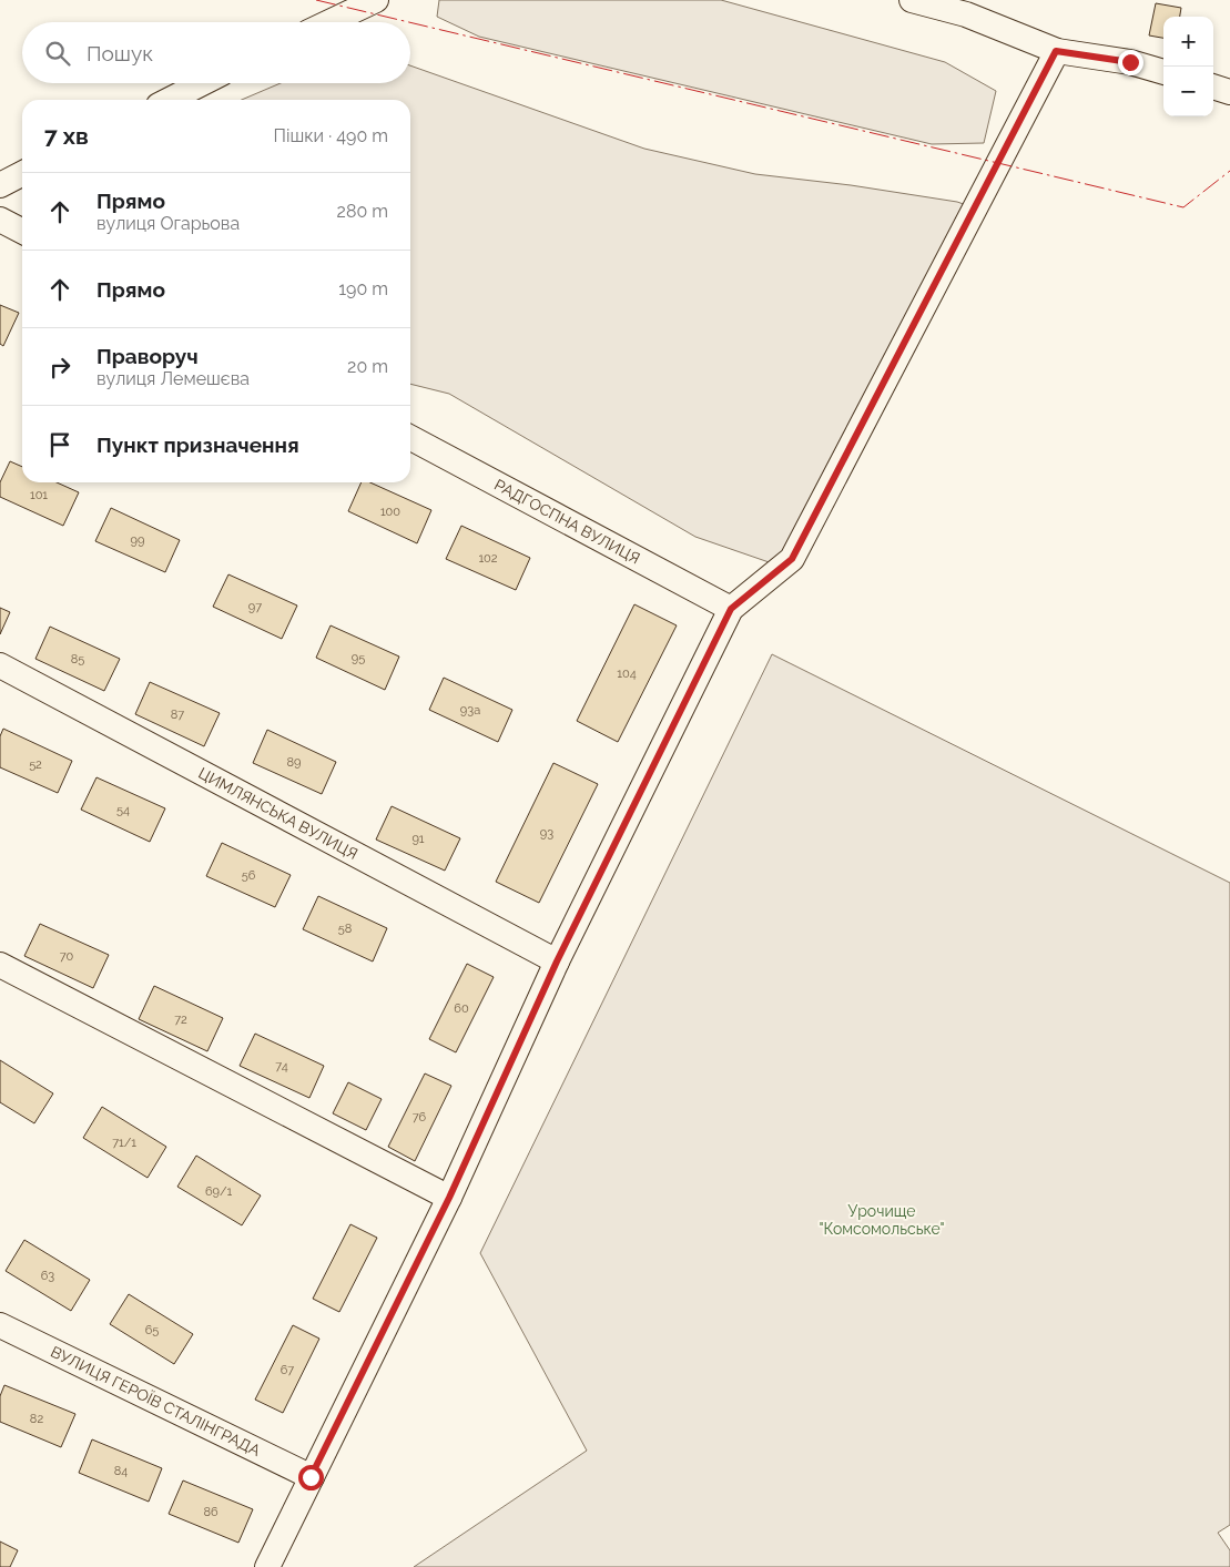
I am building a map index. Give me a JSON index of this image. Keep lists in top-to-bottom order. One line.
{"streets":{"street":["РАДГОСПНА ВУЛИЦЯ","ЦИМЛЯНСЬКА ВУЛИЦЯ","ВУЛИЦЯ ГЕРОЇВ СТАЛІНГРАДА"]},"parks":["Урочище \"Комсомольське\""],"house_numbers":["101","100","99","102","97","95","85","104","93а","87","89","52","54","93","91","56","58","70","60","72","74","76","71/1","69/1","63","65","67","82","84","86"],"page":{"map_buttons":["+","−"],"search":"Пошук","heading":["7 хв","Пішки · 490 m"],"list":[["Прямо","вулиця Огарьова","280 m"],["Прямо","190 m"],["Праворуч","вулиця Лемешєва","20 m"],"Пункт призначення"]}}
